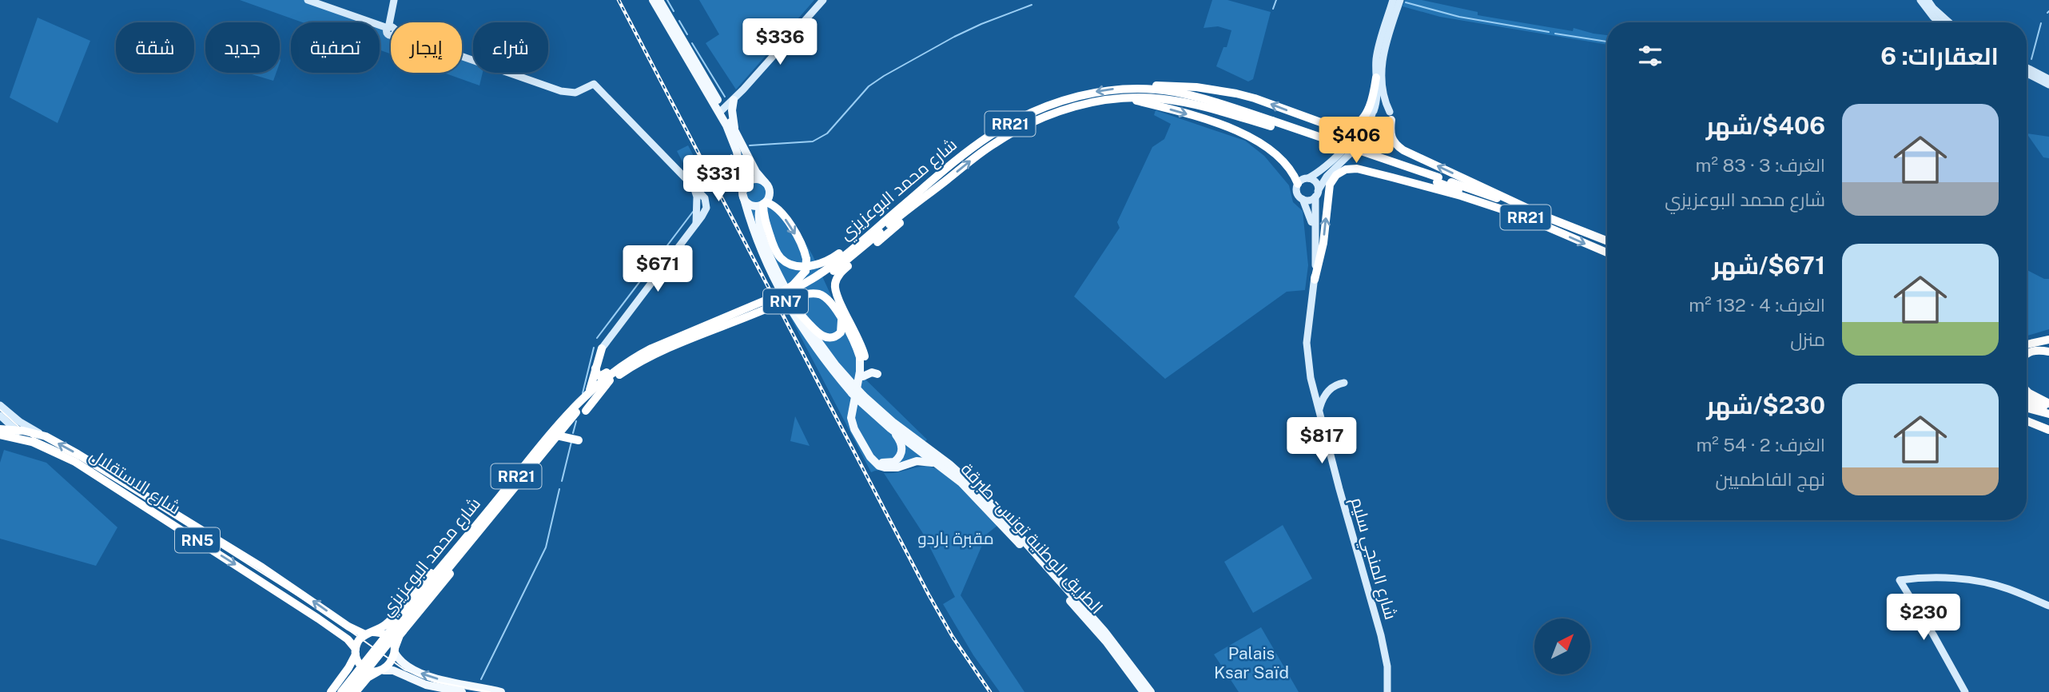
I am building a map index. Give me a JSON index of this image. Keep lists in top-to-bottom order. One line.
{"streets":{"highway":["RR21","شارع محمد البوعزيزي","شارع الاستقلال","RN5"],"main road":["RN7","الطريق الوطنية تونس - طبرقة"],"street":["شارع المنجي سليم"]},"crossings":[["RR21","شارع محمد البوعزيزي"],["RR21","شارع الاستقلال"],["RR21","RN5"],["RN7","الطريق الوطنية تونس - طبرقة"],["شارع الاستقلال","RN5"]],"parks":["مقبرة باردو","Palais Ksar Saïd"],"north":"top right","page":{"price":["$336","$406","$331","$671","$817","$230"],"chip":["شراء","إيجار","تصفية","جديد","شقة"],"heading":"العقارات: 6","list":[{"name":"$406/شهر","note":"الغرف: 3 · 83 m² · شارع محمد البوعزيزي"},{"name":"$671/شهر","note":"الغرف: 4 · 132 m² · منزل"},{"name":"$230/شهر","note":"الغرف: 2 · 54 m² · نهج الفاطميين"}]}}
